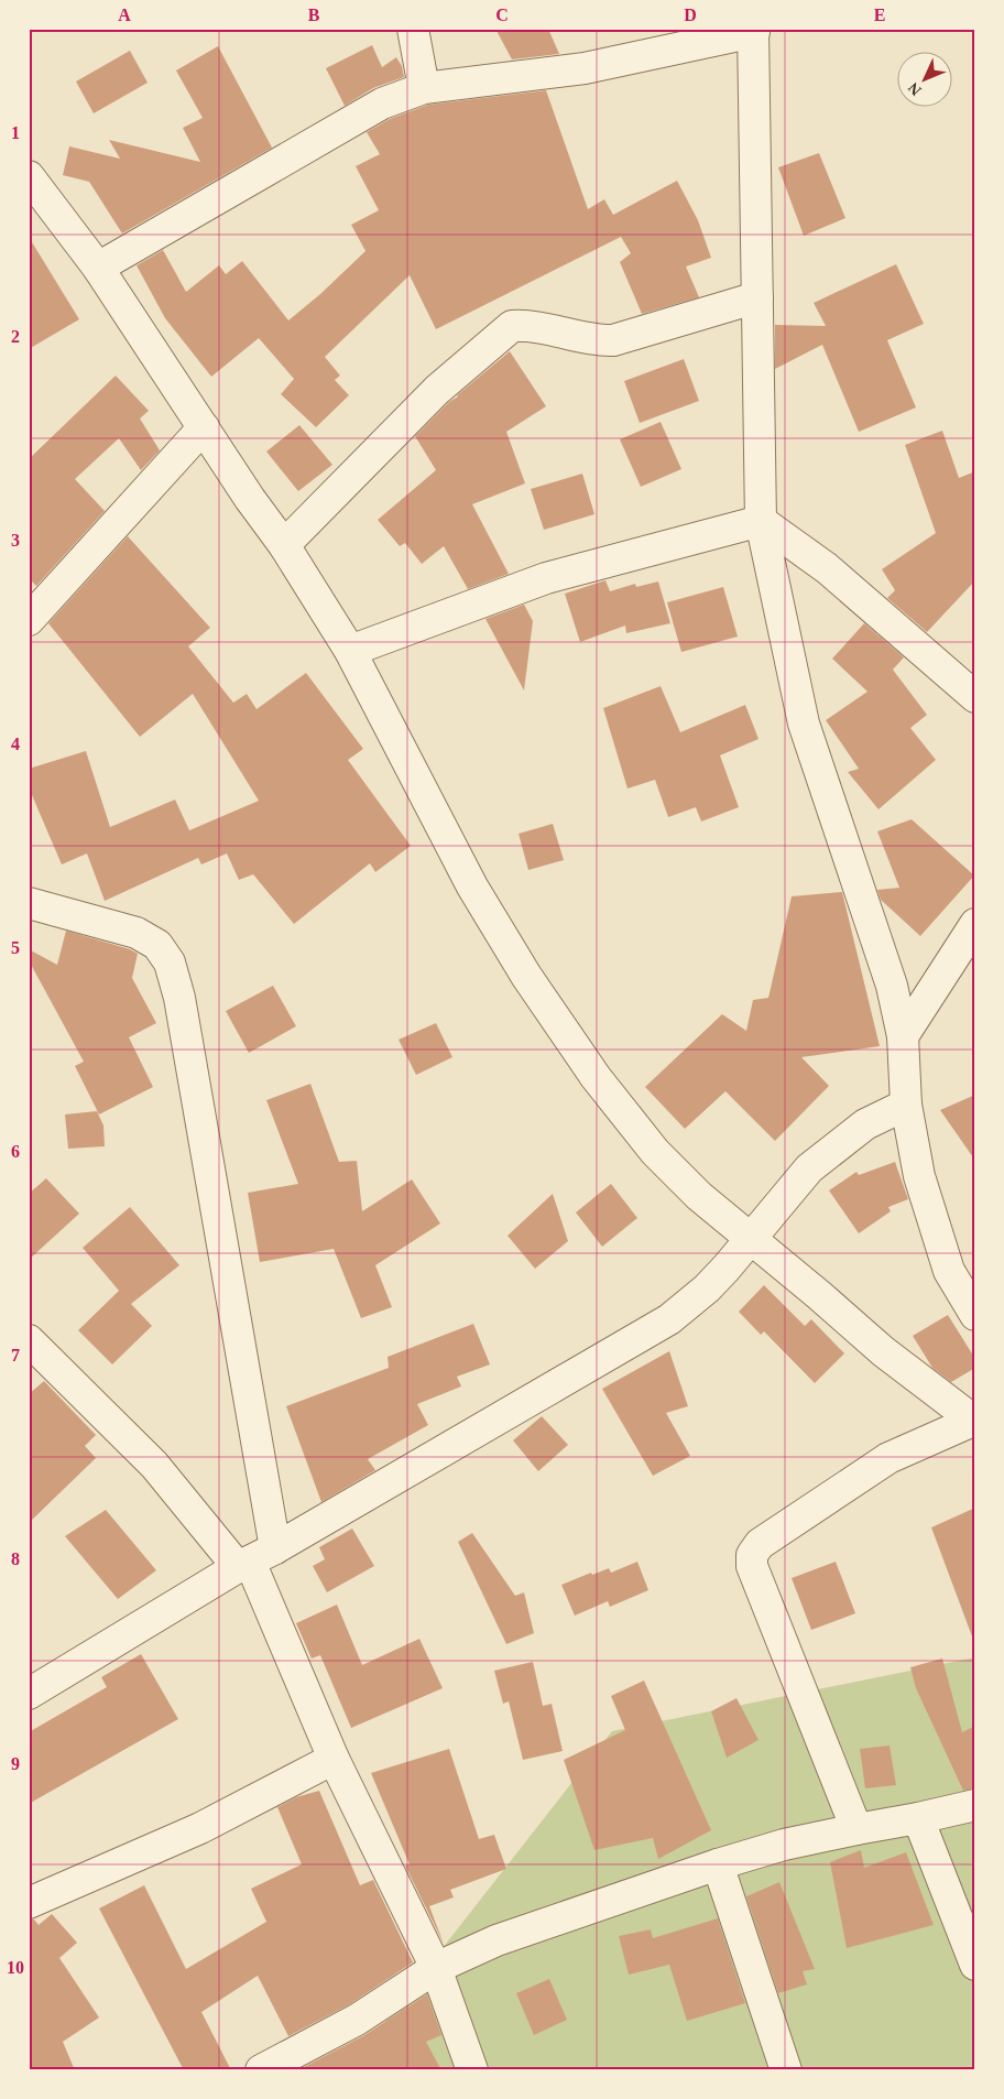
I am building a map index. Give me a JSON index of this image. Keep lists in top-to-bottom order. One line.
{"north":"bottom left","grid":{"columns":["A","B","C","D","E"],"rows":["1","2","3","4","5","6","7","8","9","10"]}}
